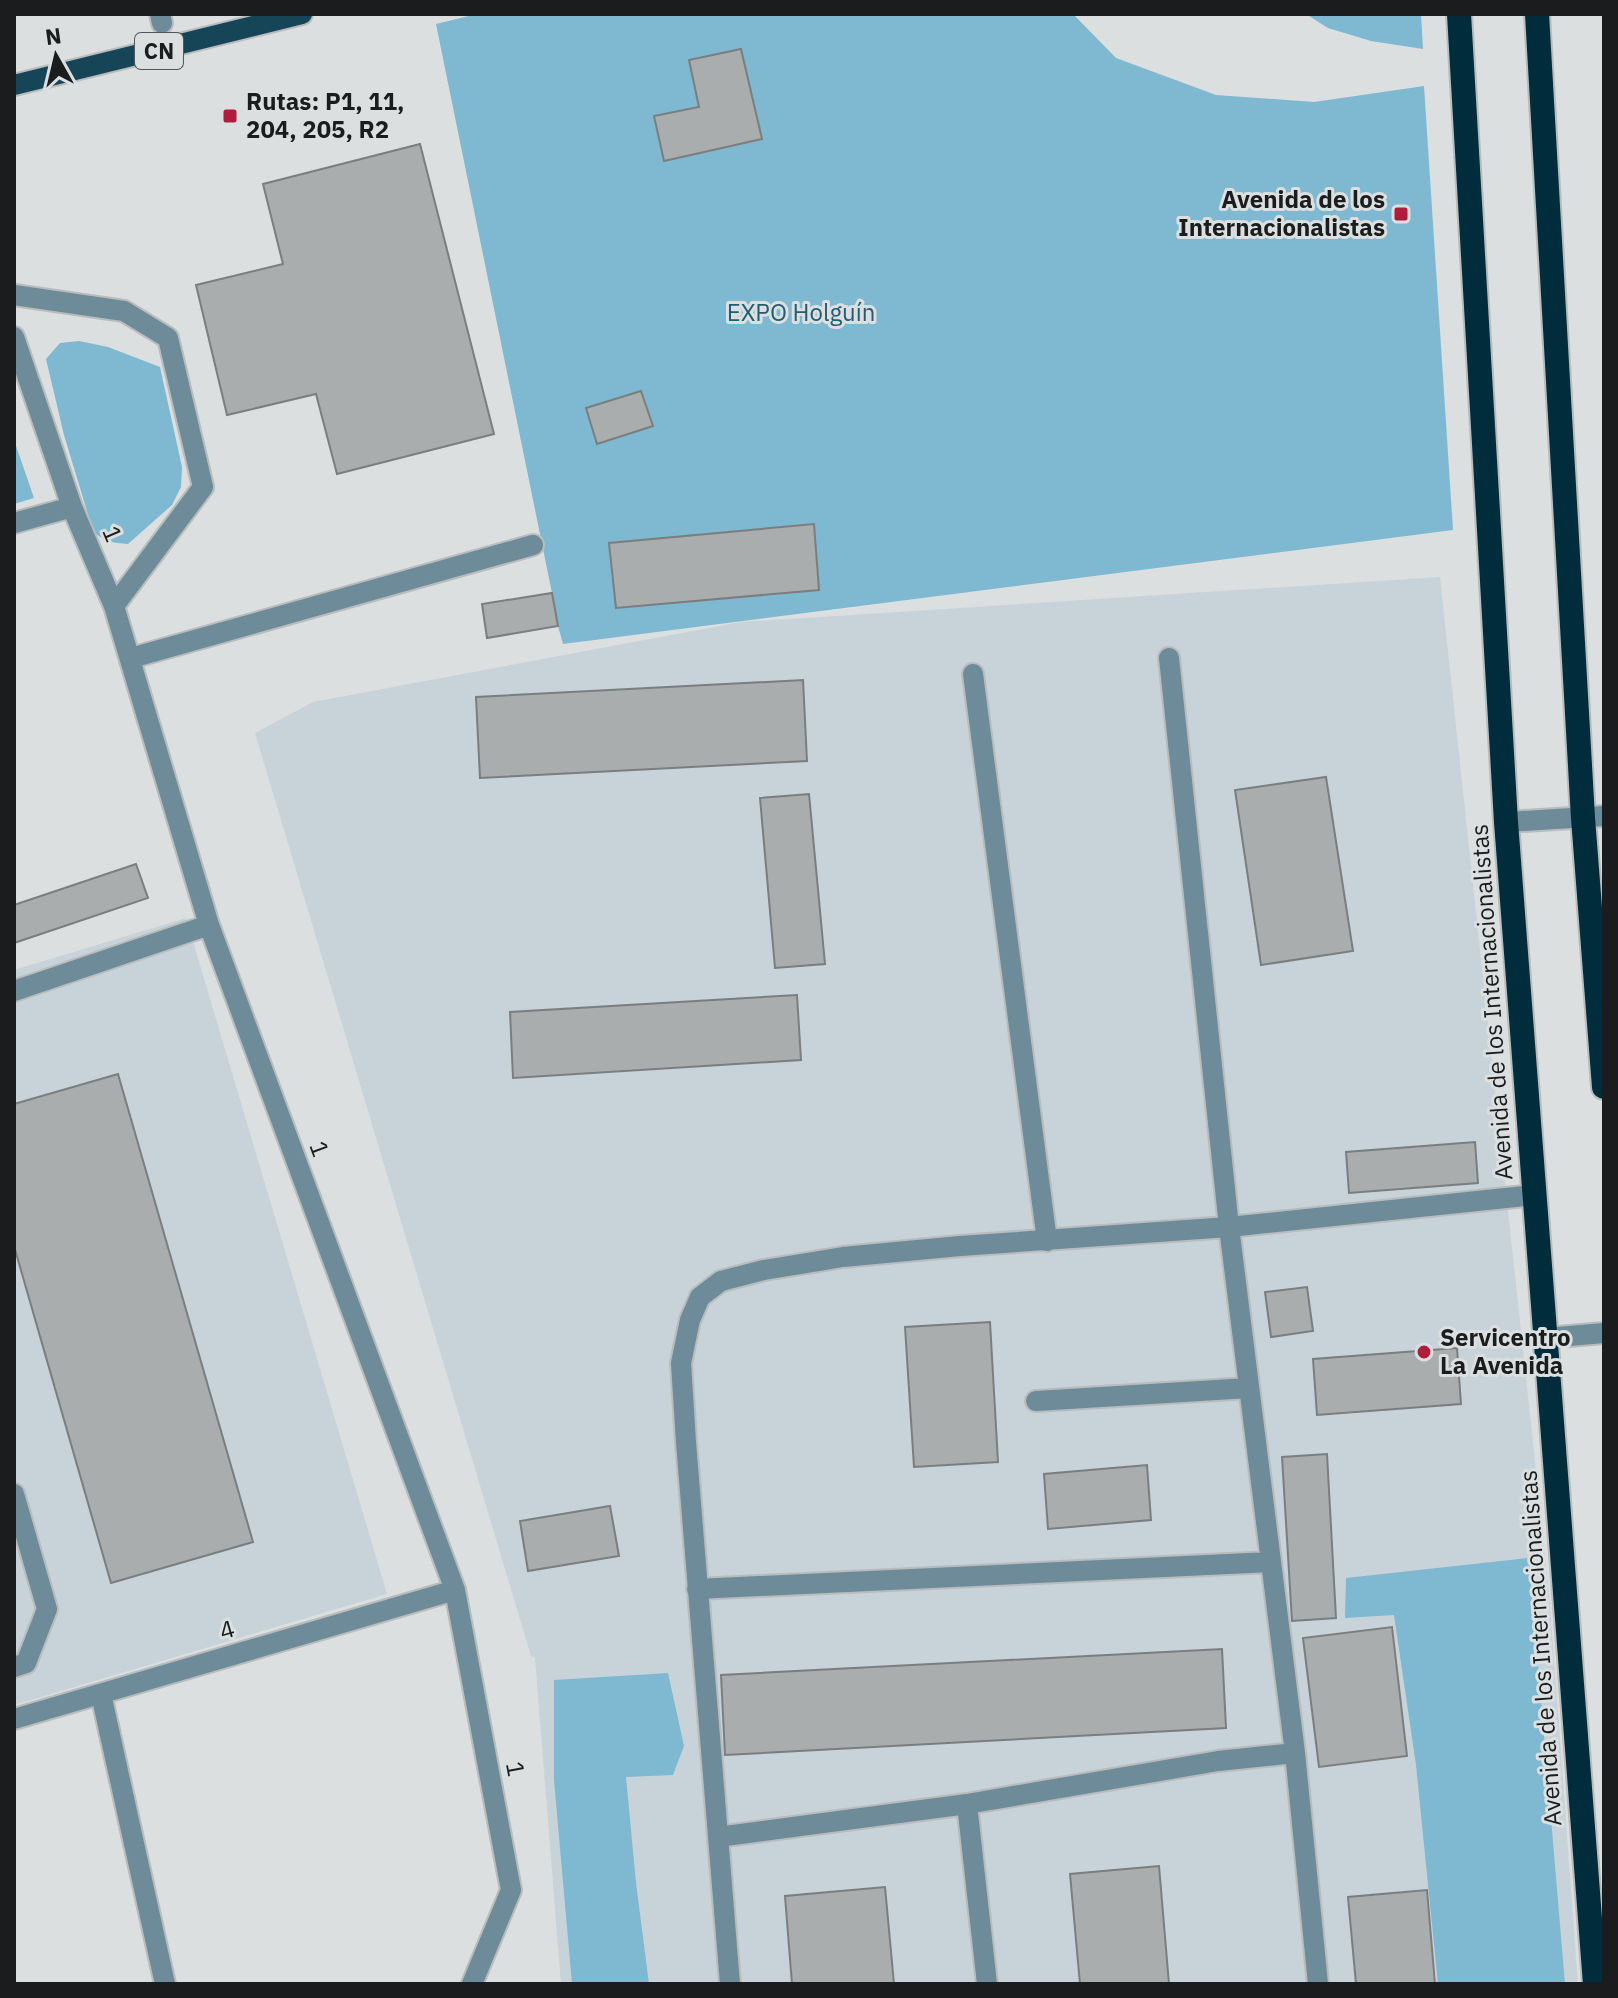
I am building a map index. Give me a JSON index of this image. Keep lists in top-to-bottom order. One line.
{"streets":{"highway":["Avenida de los Internacionalistas"],"main road":["CN"],"street":["1","4"]},"crossings":[["1","4"]],"parks":["EXPO Holguín"],"places":{"transit":["Rutas: P1, 11, 204, 205, R2","Avenida de los Internacionalistas"],"other":["Servicentro La Avenida"]},"north":"top"}
